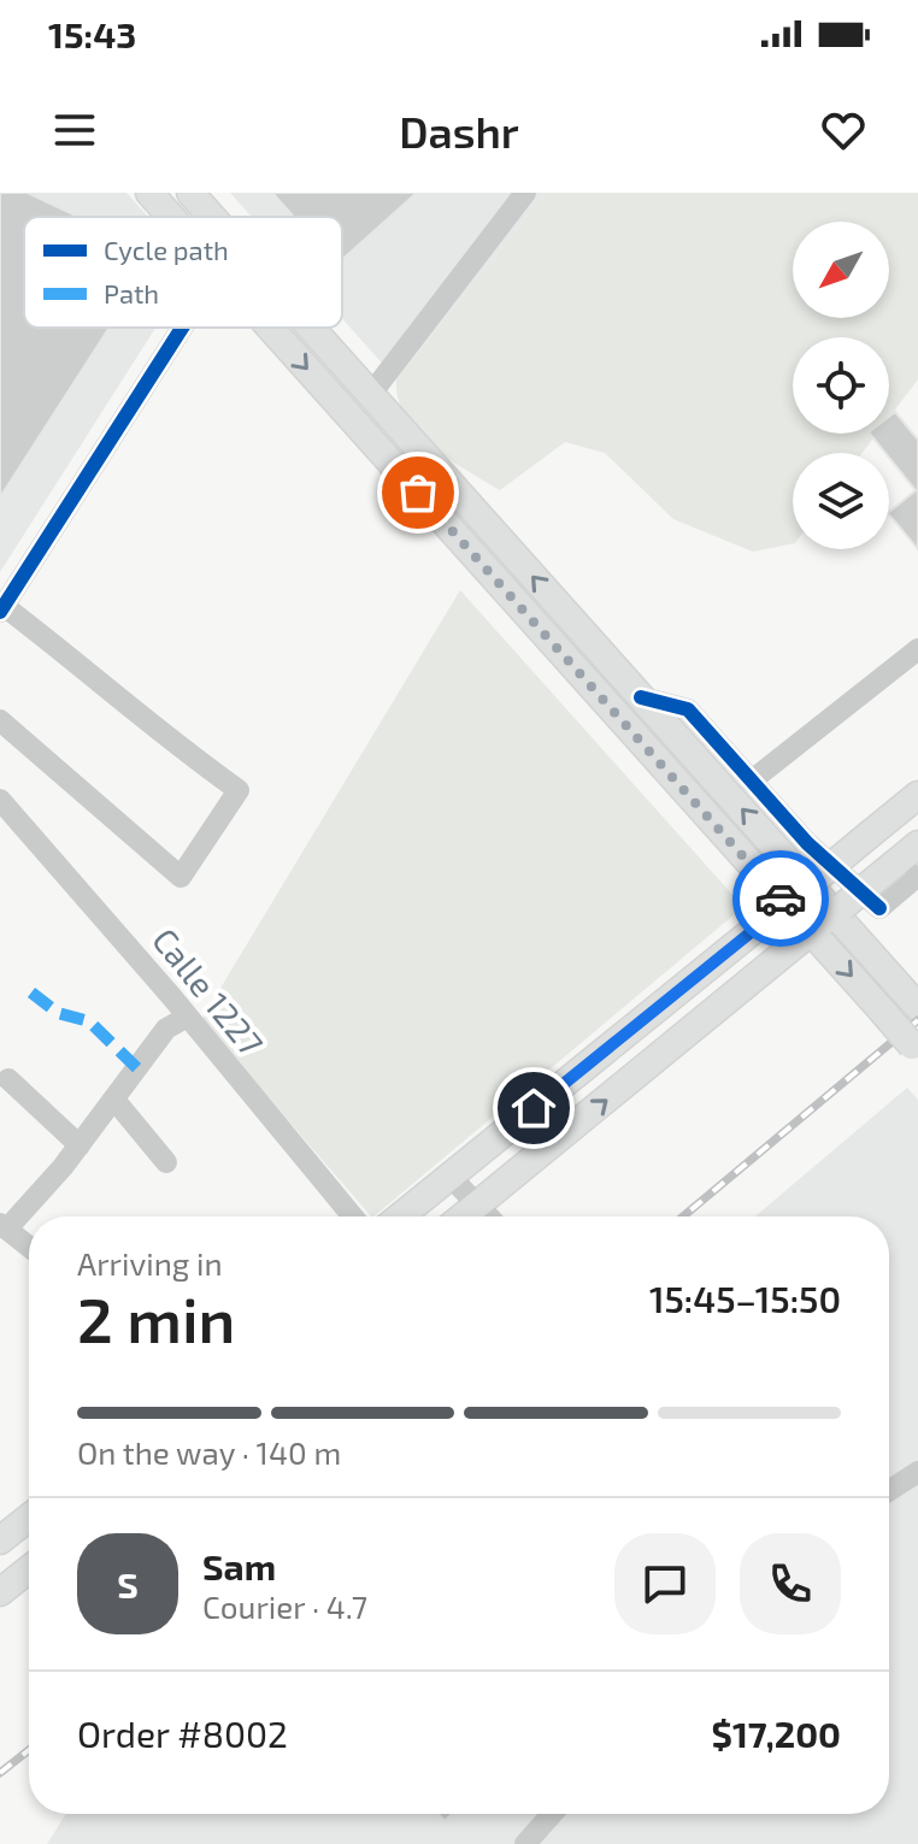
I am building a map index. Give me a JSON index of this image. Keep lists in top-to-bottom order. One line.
{"streets":{"street":["Calle 1227"]},"legend":["Cycle path","Path"],"north":"bottom left","page":{"status":"15:43","header":"Dashr","heading":["2 min","Arriving in","15:45–15:50"],"panel":["Sam","Courier · 4.7","Order #8002","$17,200"],"bar":"On the way · 140 m","round":"S"}}
